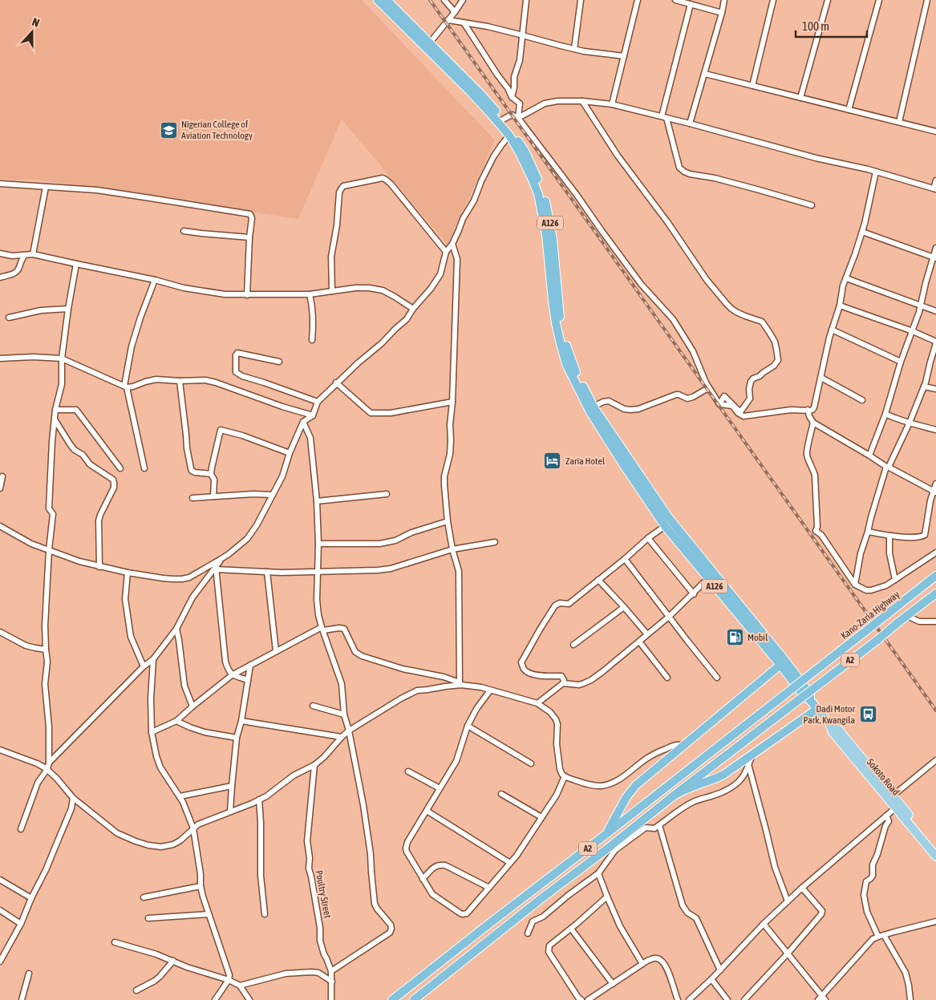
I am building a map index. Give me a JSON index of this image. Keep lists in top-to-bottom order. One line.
{"streets":{"highway":["A126","Kano-Zaria Highway","A2"],"main road":["Sokoto Road"],"street":["Poultry Street"]},"crossings":[["A126","Sokoto Road"],["Kano-Zaria Highway","A2"]],"places":{"school or university":["Nigerian College of Aviation Technology"],"hotel":["Zaria Hotel"],"fuel station":["Mobil"],"bus stop":["Dadi Motor Park, Kwangila"]},"scale_bar":"100 m","north":"top"}
